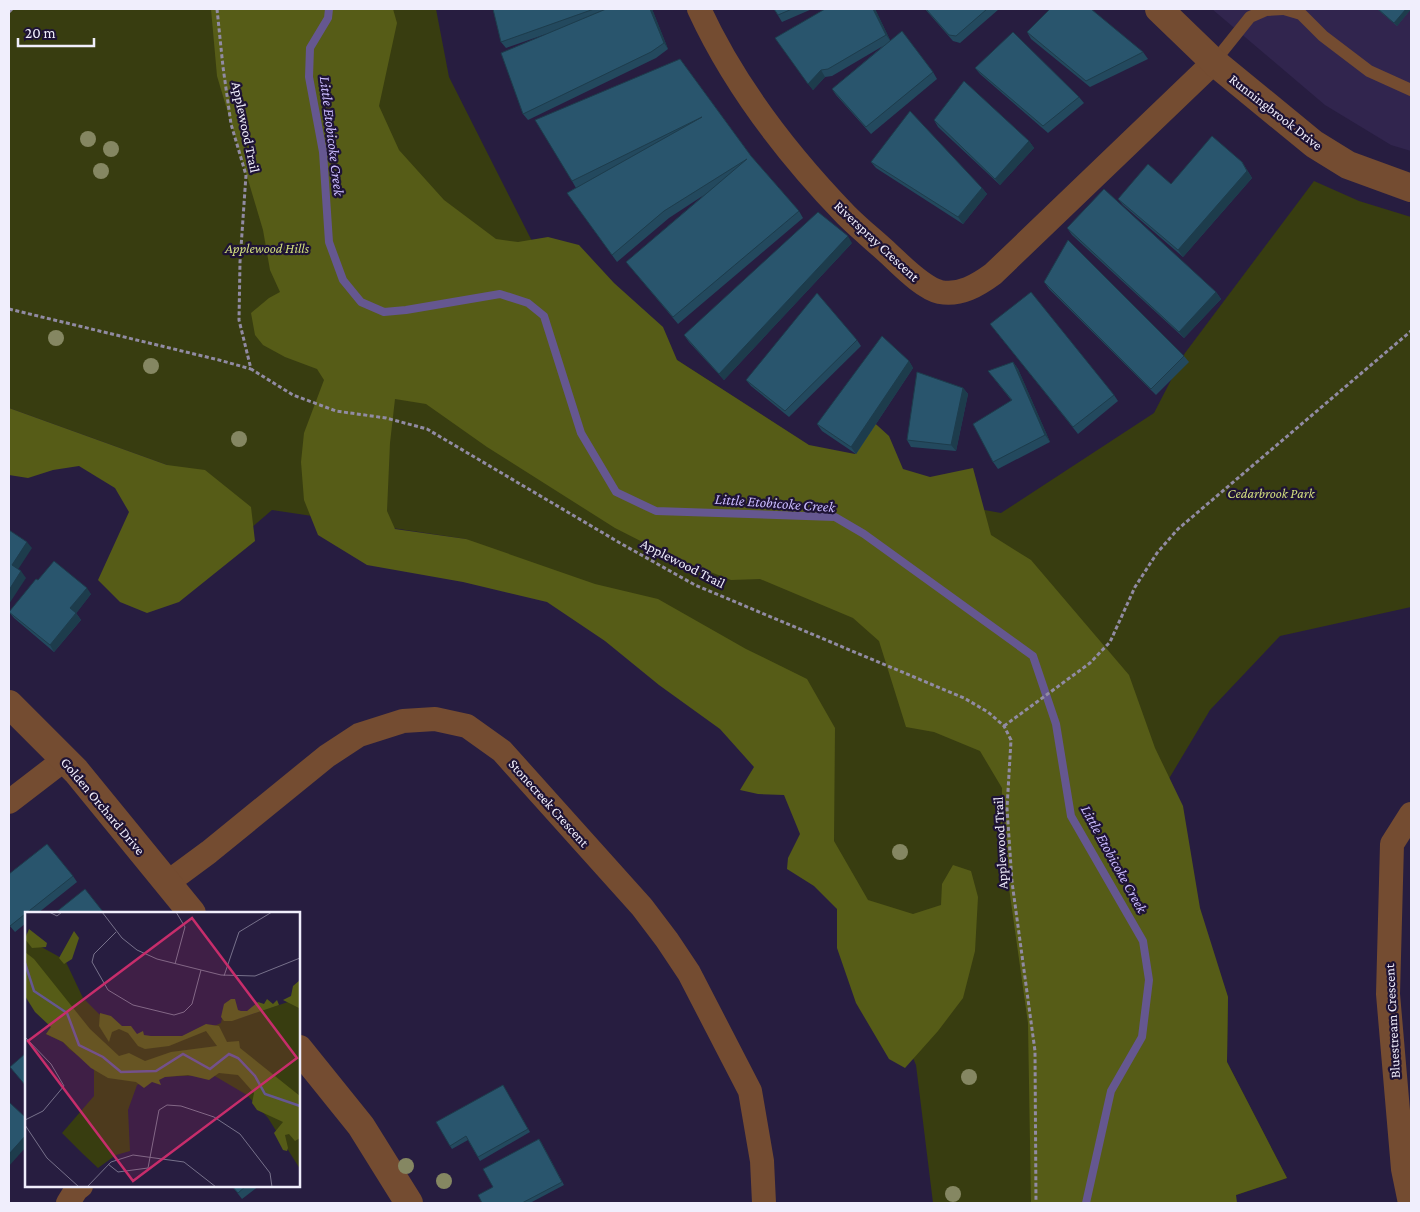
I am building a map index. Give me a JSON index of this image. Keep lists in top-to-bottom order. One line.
{"streets":{"street":["Runningbrook Drive","Riverspray Crescent","Stonecreek Crescent","Golden Orchard Drive","Bluestream Crescent"],"path":["Applewood Trail"]},"crossings":[["Runningbrook Drive","Riverspray Crescent"],["Stonecreek Crescent","Golden Orchard Drive"]],"water":["Little Etobicoke Creek"],"parks":["Applewood Hills","Cedarbrook Park"],"scale_bar":"20 m"}
